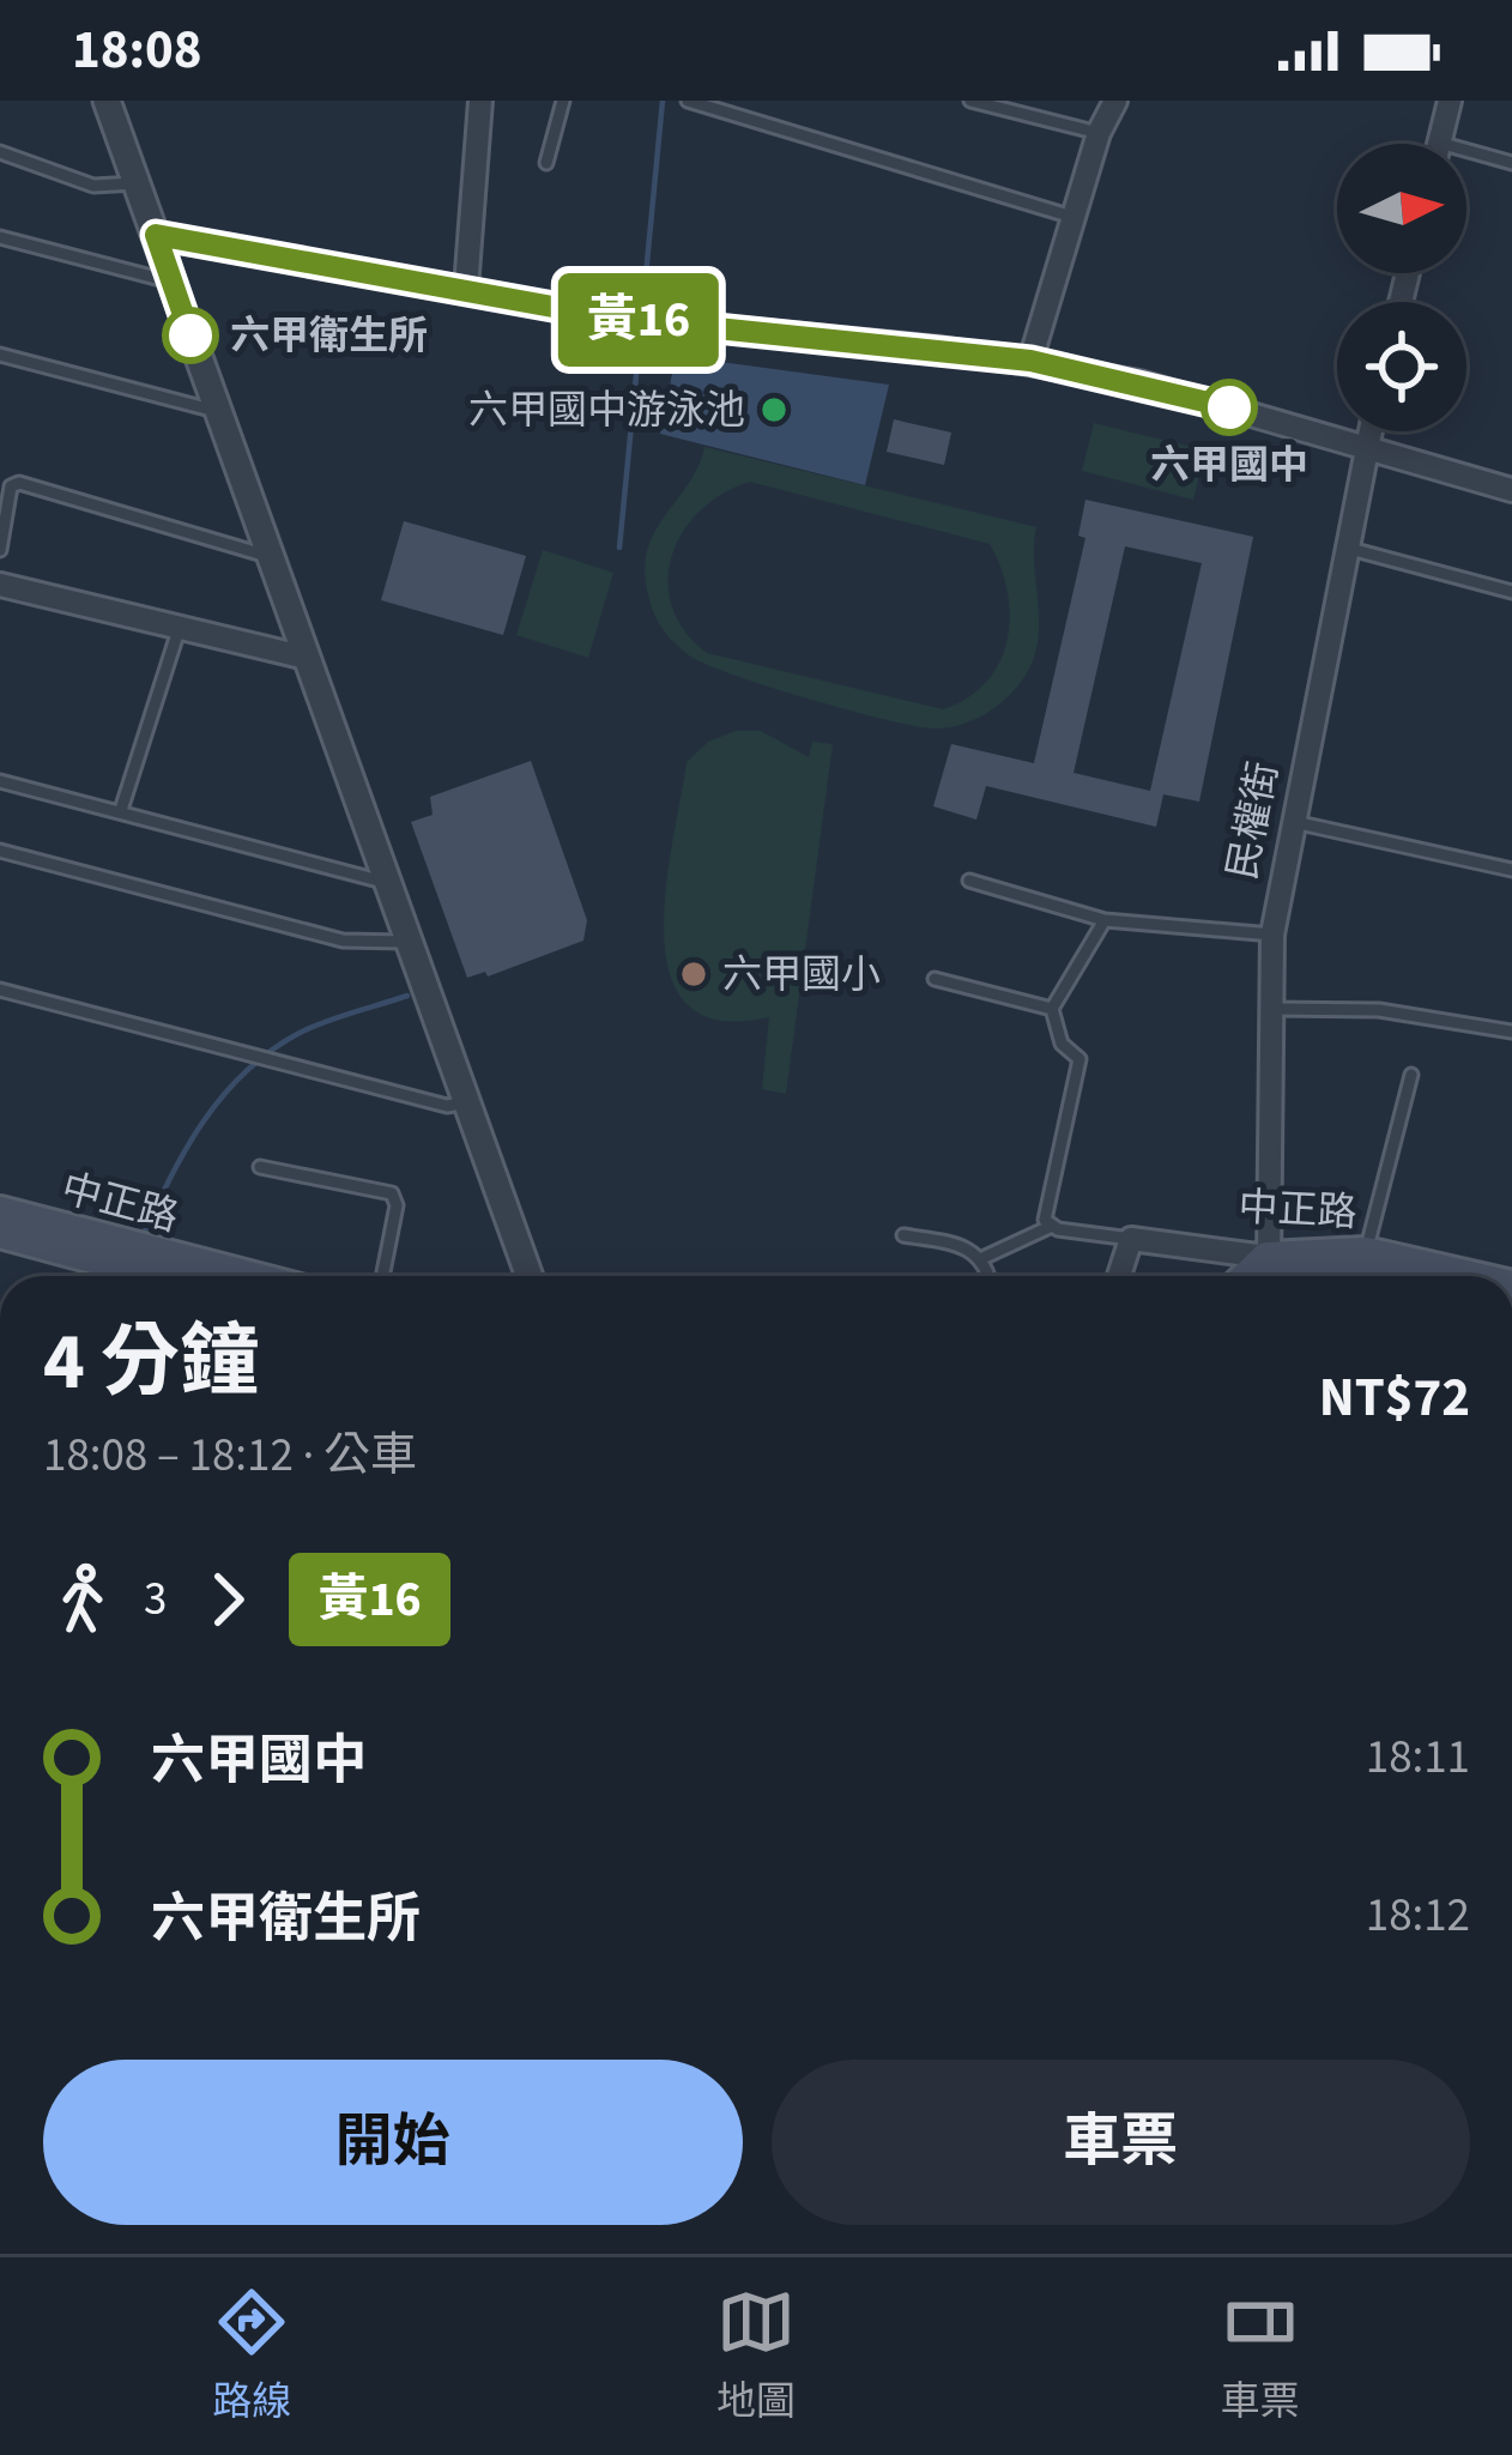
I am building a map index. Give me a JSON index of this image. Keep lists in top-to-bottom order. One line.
{"streets":{"main road":["中正路"],"street":["民權街"]},"crossings":[["民權街","中正路"]],"places":["六甲衛生所","六甲國中","六甲國中游泳池","六甲國小"],"lines":["bus line 黃16"],"north":"right","page":{"status":"18:08","on_map":"黃16","heading":["4 分鐘","18:08 – 18:12 · 公車","NT$72"],"legs":["3","黃16"],"list":[{"name":"六甲國中","value":"18:11"},{"name":"六甲衛生所","value":"18:12"}],"buttons":["開始","車票"],"tabs":["路線","地圖","車票"]}}
